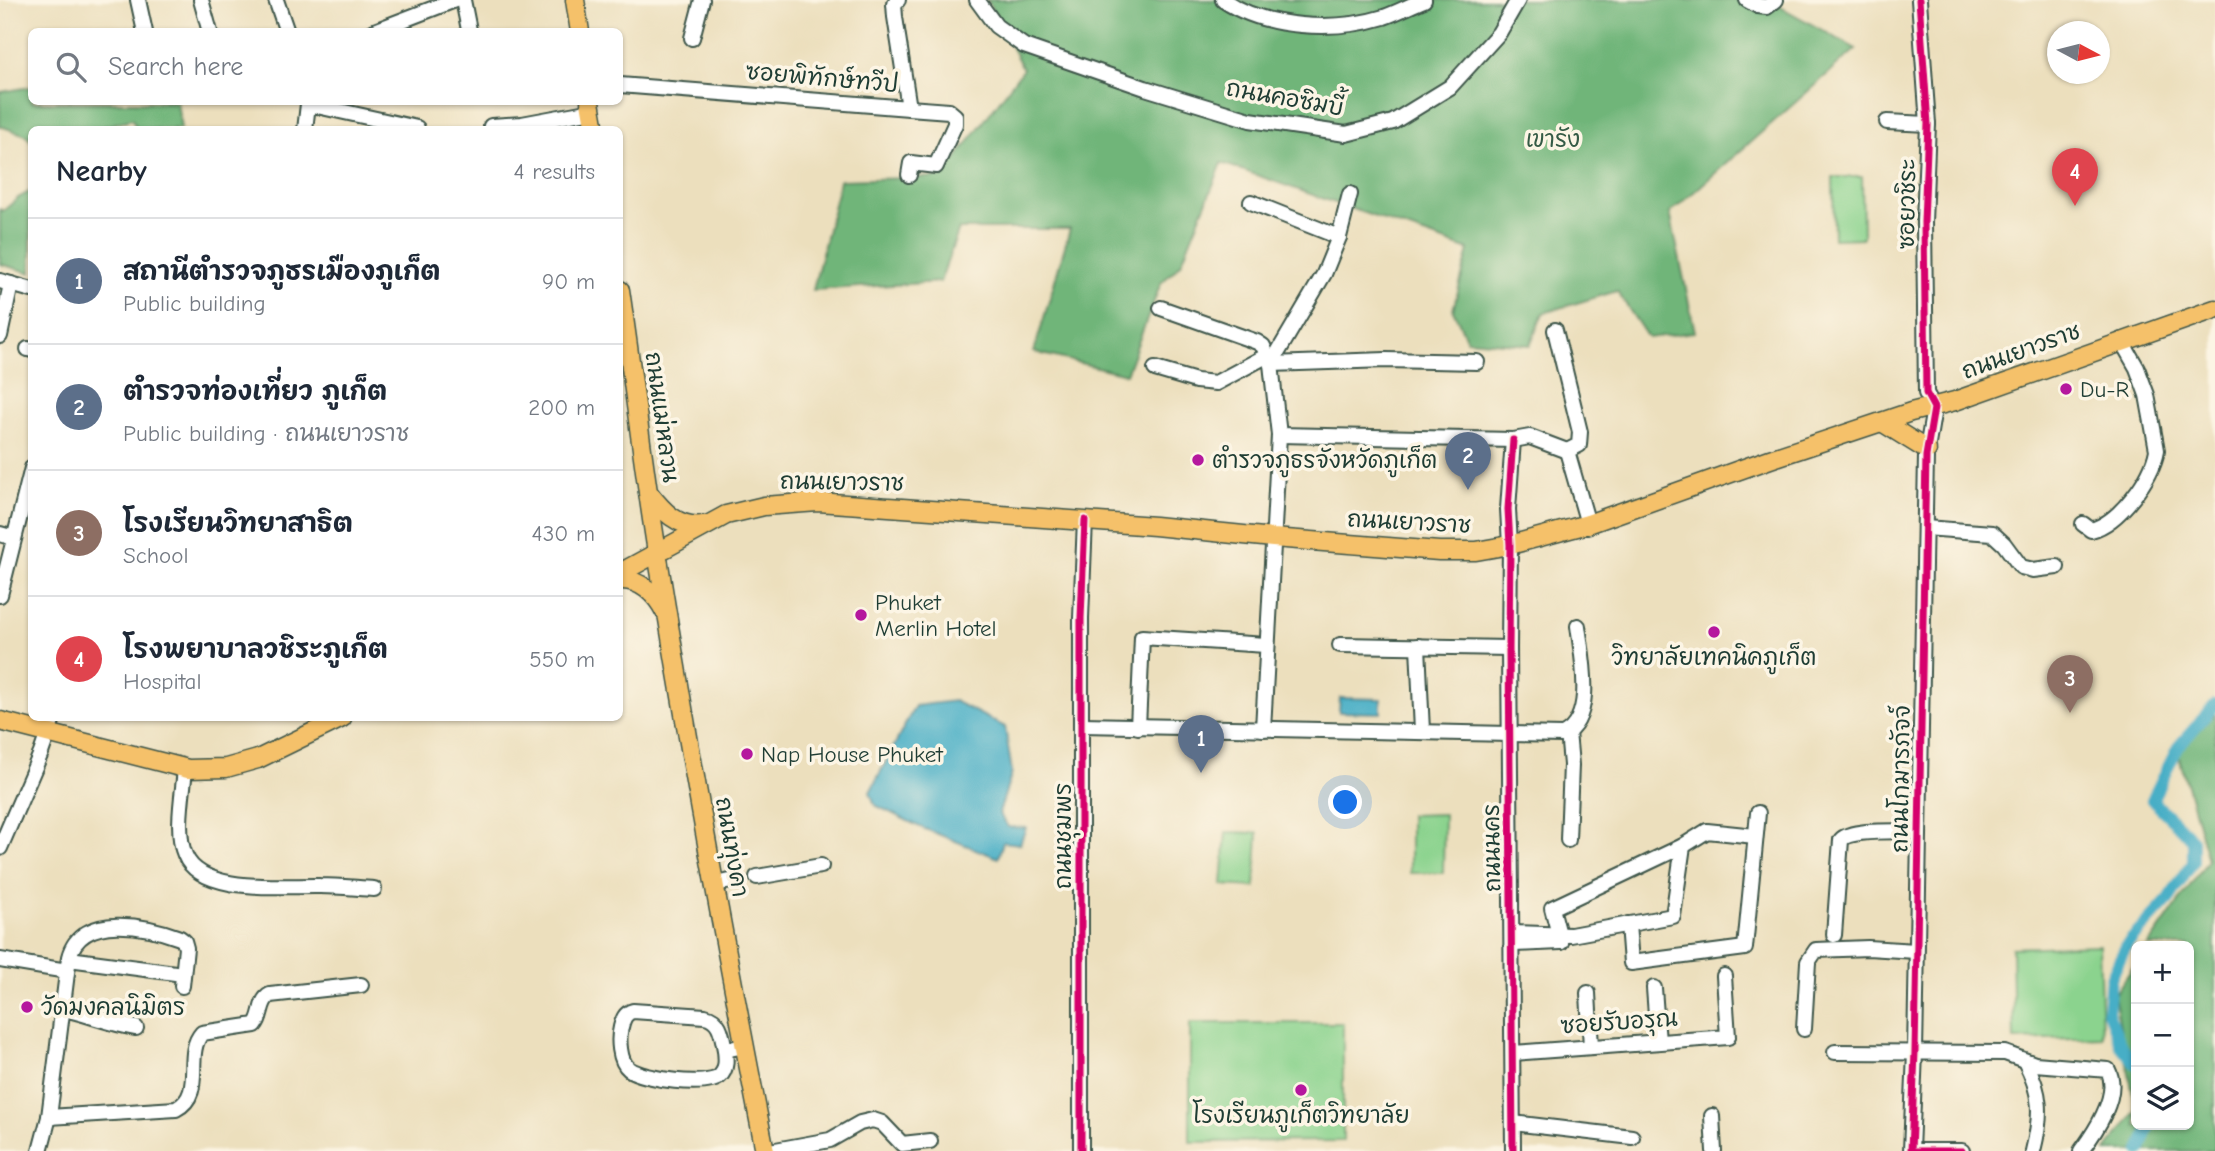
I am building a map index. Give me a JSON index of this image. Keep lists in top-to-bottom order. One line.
{"streets":{"main road":["ถนนเยาวราช","ถนนแม่หลวน","ถนนทุ่งคา"],"street":["ซอยพิทักษ์ทวีป","ถนนคอซิมบี้","ซอยวชิระ","ถนนโกมารภัจจ์","ถนนชุมพร","ถนนนคร","ซอยรับอรุณ"]},"crossings":[["ซอยวชิระ","ถนนเยาวราช"],["ซอยวชิระ","ถนนโกมารภัจจ์"],["ถนนเยาวราช","ถนนแม่หลวน"],["ถนนเยาวราช","ถนนโกมารภัจจ์"],["ถนนเยาวราช","ถนนชุมพร"],["ถนนเยาวราช","ถนนทุ่งคา"],["ถนนเยาวราช","ถนนนคร"],["ถนนแม่หลวน","ถนนทุ่งคา"],["ถนนนคร","ซอยรับอรุณ"]],"parks":["เขารัง"],"places":["Du-R","ตำรวจภูธรจังหวัดภูเก็ต","Phuket Merlin Hotel","วิทยาลัยเทคนิคภูเก็ต","Nap House Phuket","วัดมงคลนิมิตร","โรงเรียนภูเก็ตวิทยาลัย"],"north":"right","page":{"search":"Search here","heading":["Nearby","4 results"],"pins":["4","2","3","1"],"list":[{"mark":"1","name":"สถานีตำรวจภูธรเมืองภูเก็ต","note":"Public building","value":"90 m"},{"mark":"2","name":"ตำรวจท่องเที่ยว ภูเก็ต","note":"Public building · ถนนเยาวราช","value":"200 m"},{"mark":"3","name":"โรงเรียนวิทยาสาธิต","note":"School","value":"430 m"},{"mark":"4","name":"โรงพยาบาลวชิระภูเก็ต","note":"Hospital","value":"550 m"}],"map_buttons":["+","−"]}}
